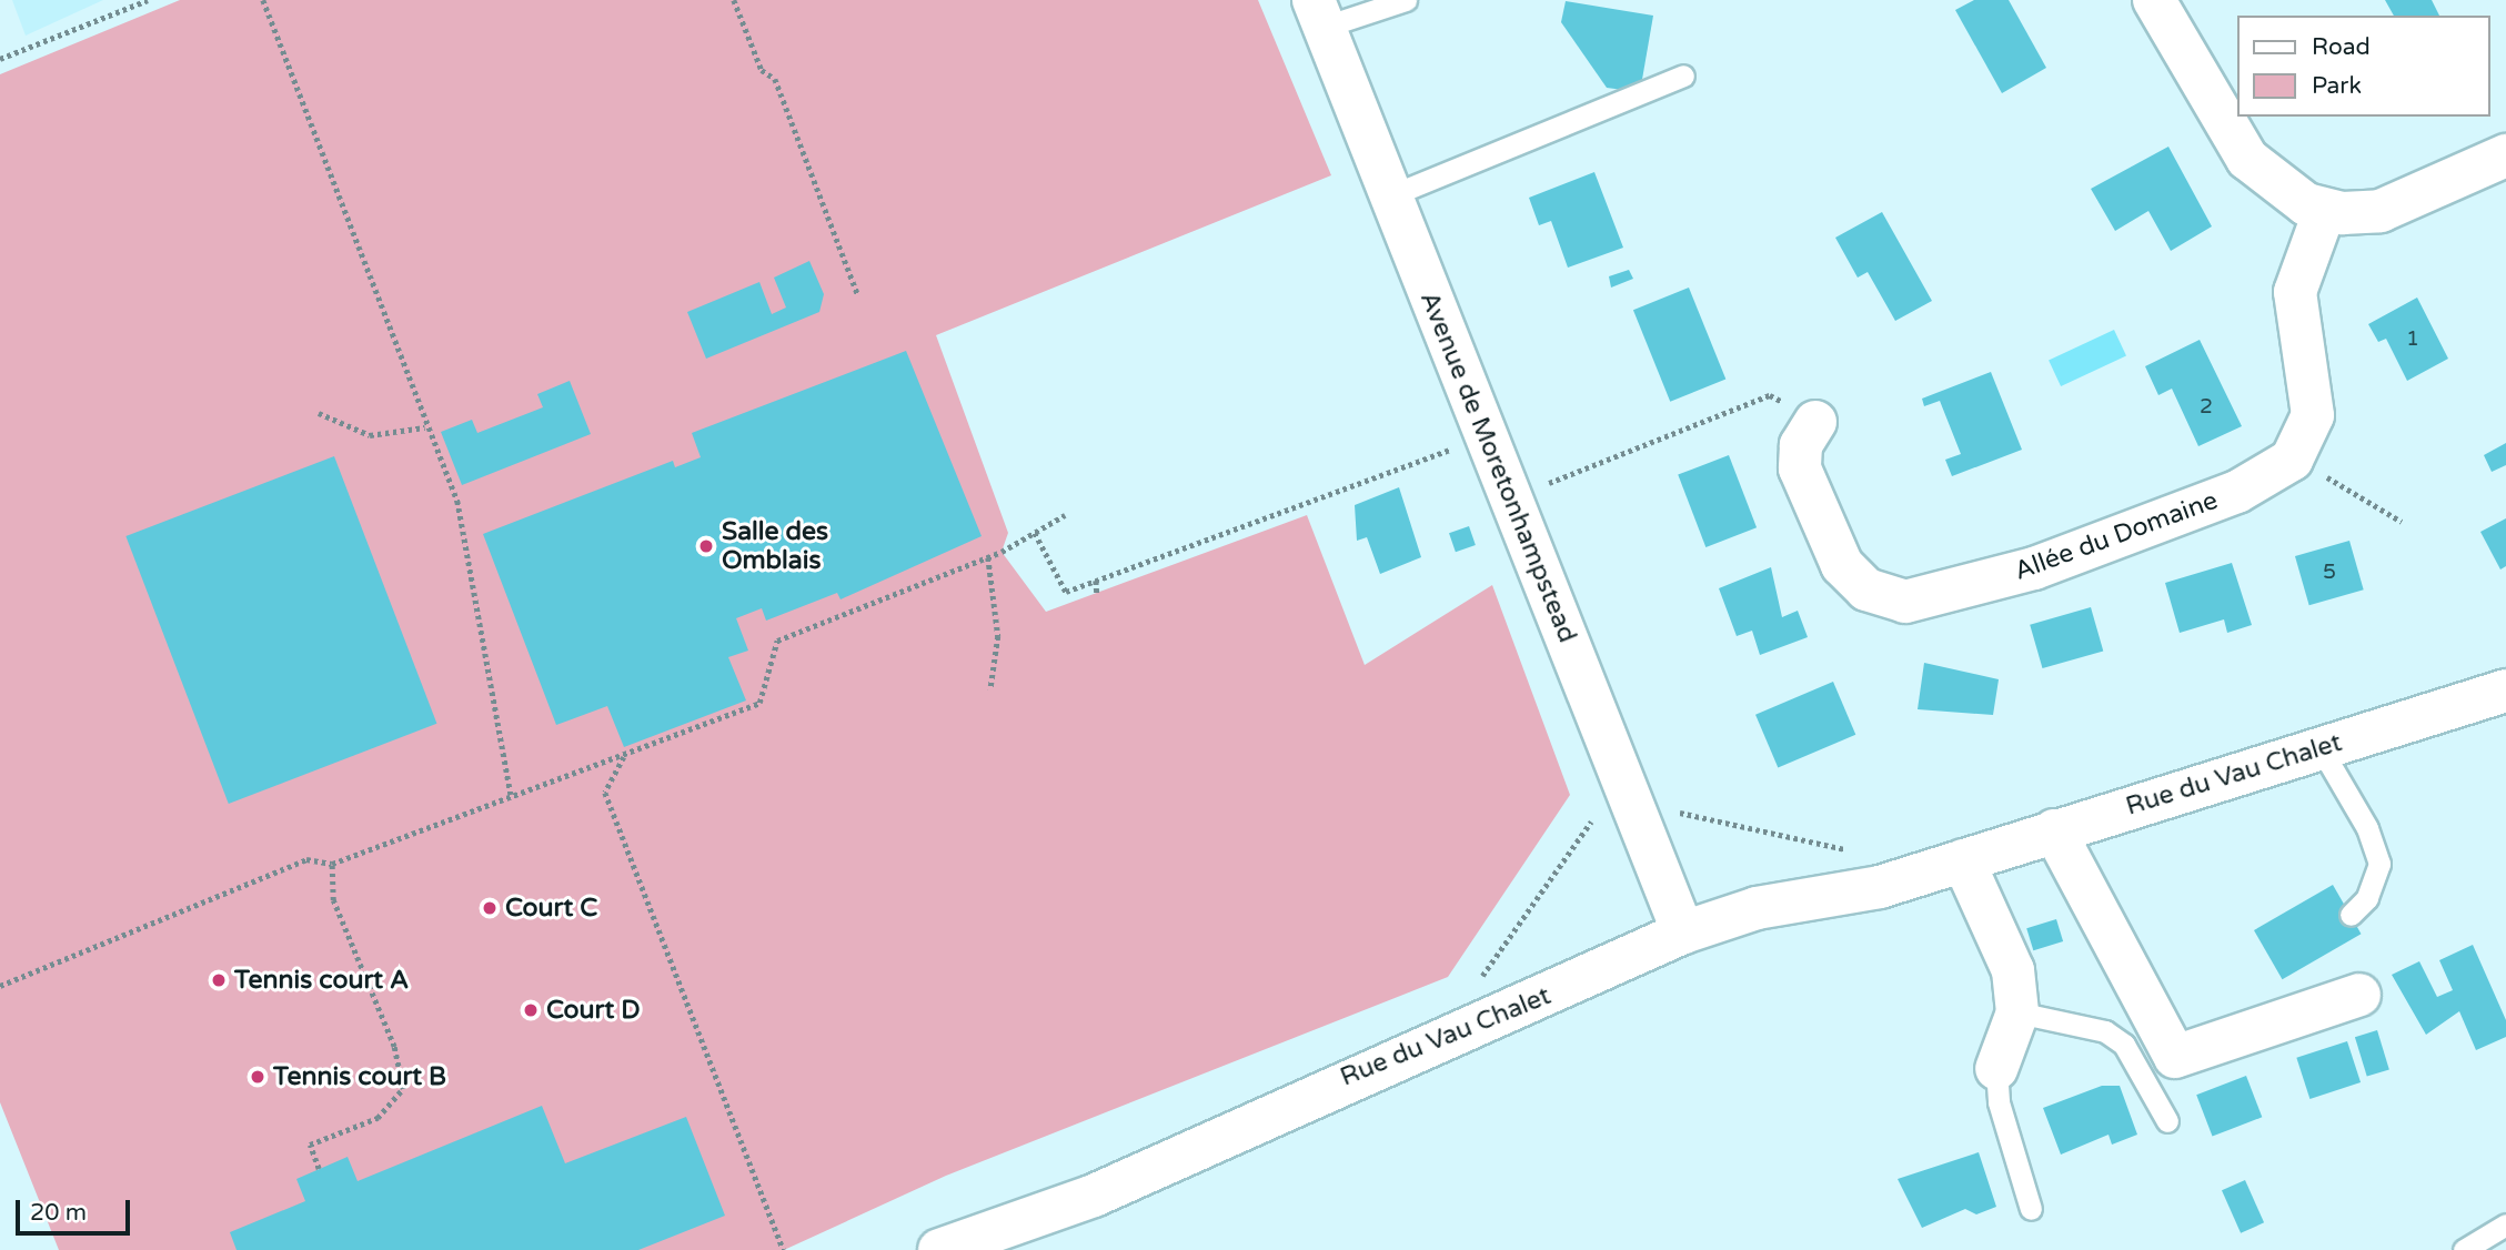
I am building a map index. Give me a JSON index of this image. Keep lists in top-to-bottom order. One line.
{"streets":{"street":["Avenue de Moretonhampstead","Allée du Domaine","Rue du Vau Chalet"]},"crossings":[["Avenue de Moretonhampstead","Rue du Vau Chalet"]],"places":["Salle des Omblais","Court C","Tennis court A","Court D","Tennis court B"],"house_numbers":["1","2","5"],"legend":["Road","Park"],"scale_bar":"20 m"}
